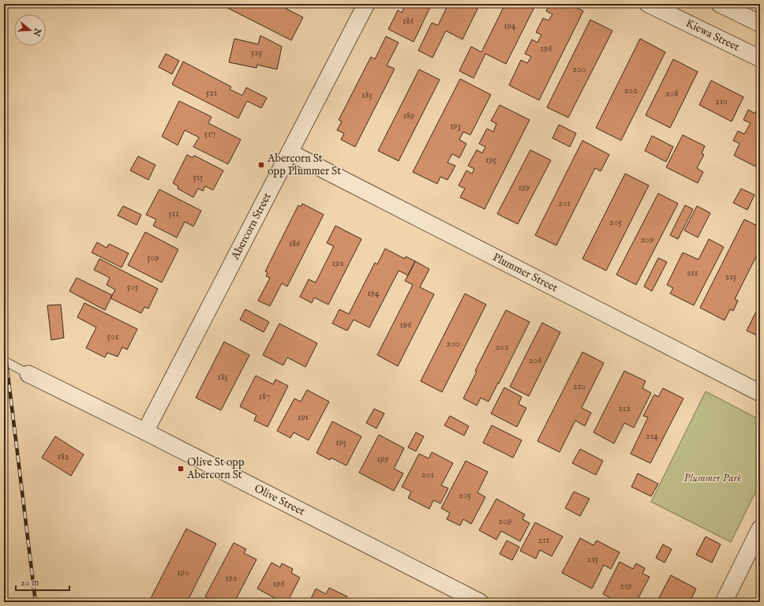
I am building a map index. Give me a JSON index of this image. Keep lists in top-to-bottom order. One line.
{"streets":{"street":["Kiewa Street","Abercorn Street","Plummer Street","Olive Street"]},"crossings":[["Abercorn Street","Plummer Street"],["Abercorn Street","Olive Street"]],"parks":["Plummer Park"],"places":{"transit":["Abercorn St opp Plummer St","Olive St opp Abercorn St"]},"house_numbers":["186","194","196","525","200","202","521","208","185","210","189","193","517","195","515","199","201","511","205","209","186","509","192","211","215","505","194","196","501","200","202","206","185","210","187","212","191","214","195","182","199","201","205","209","211","215","190","192","196","219"],"scale_bar":"20 m","north":"right"}
